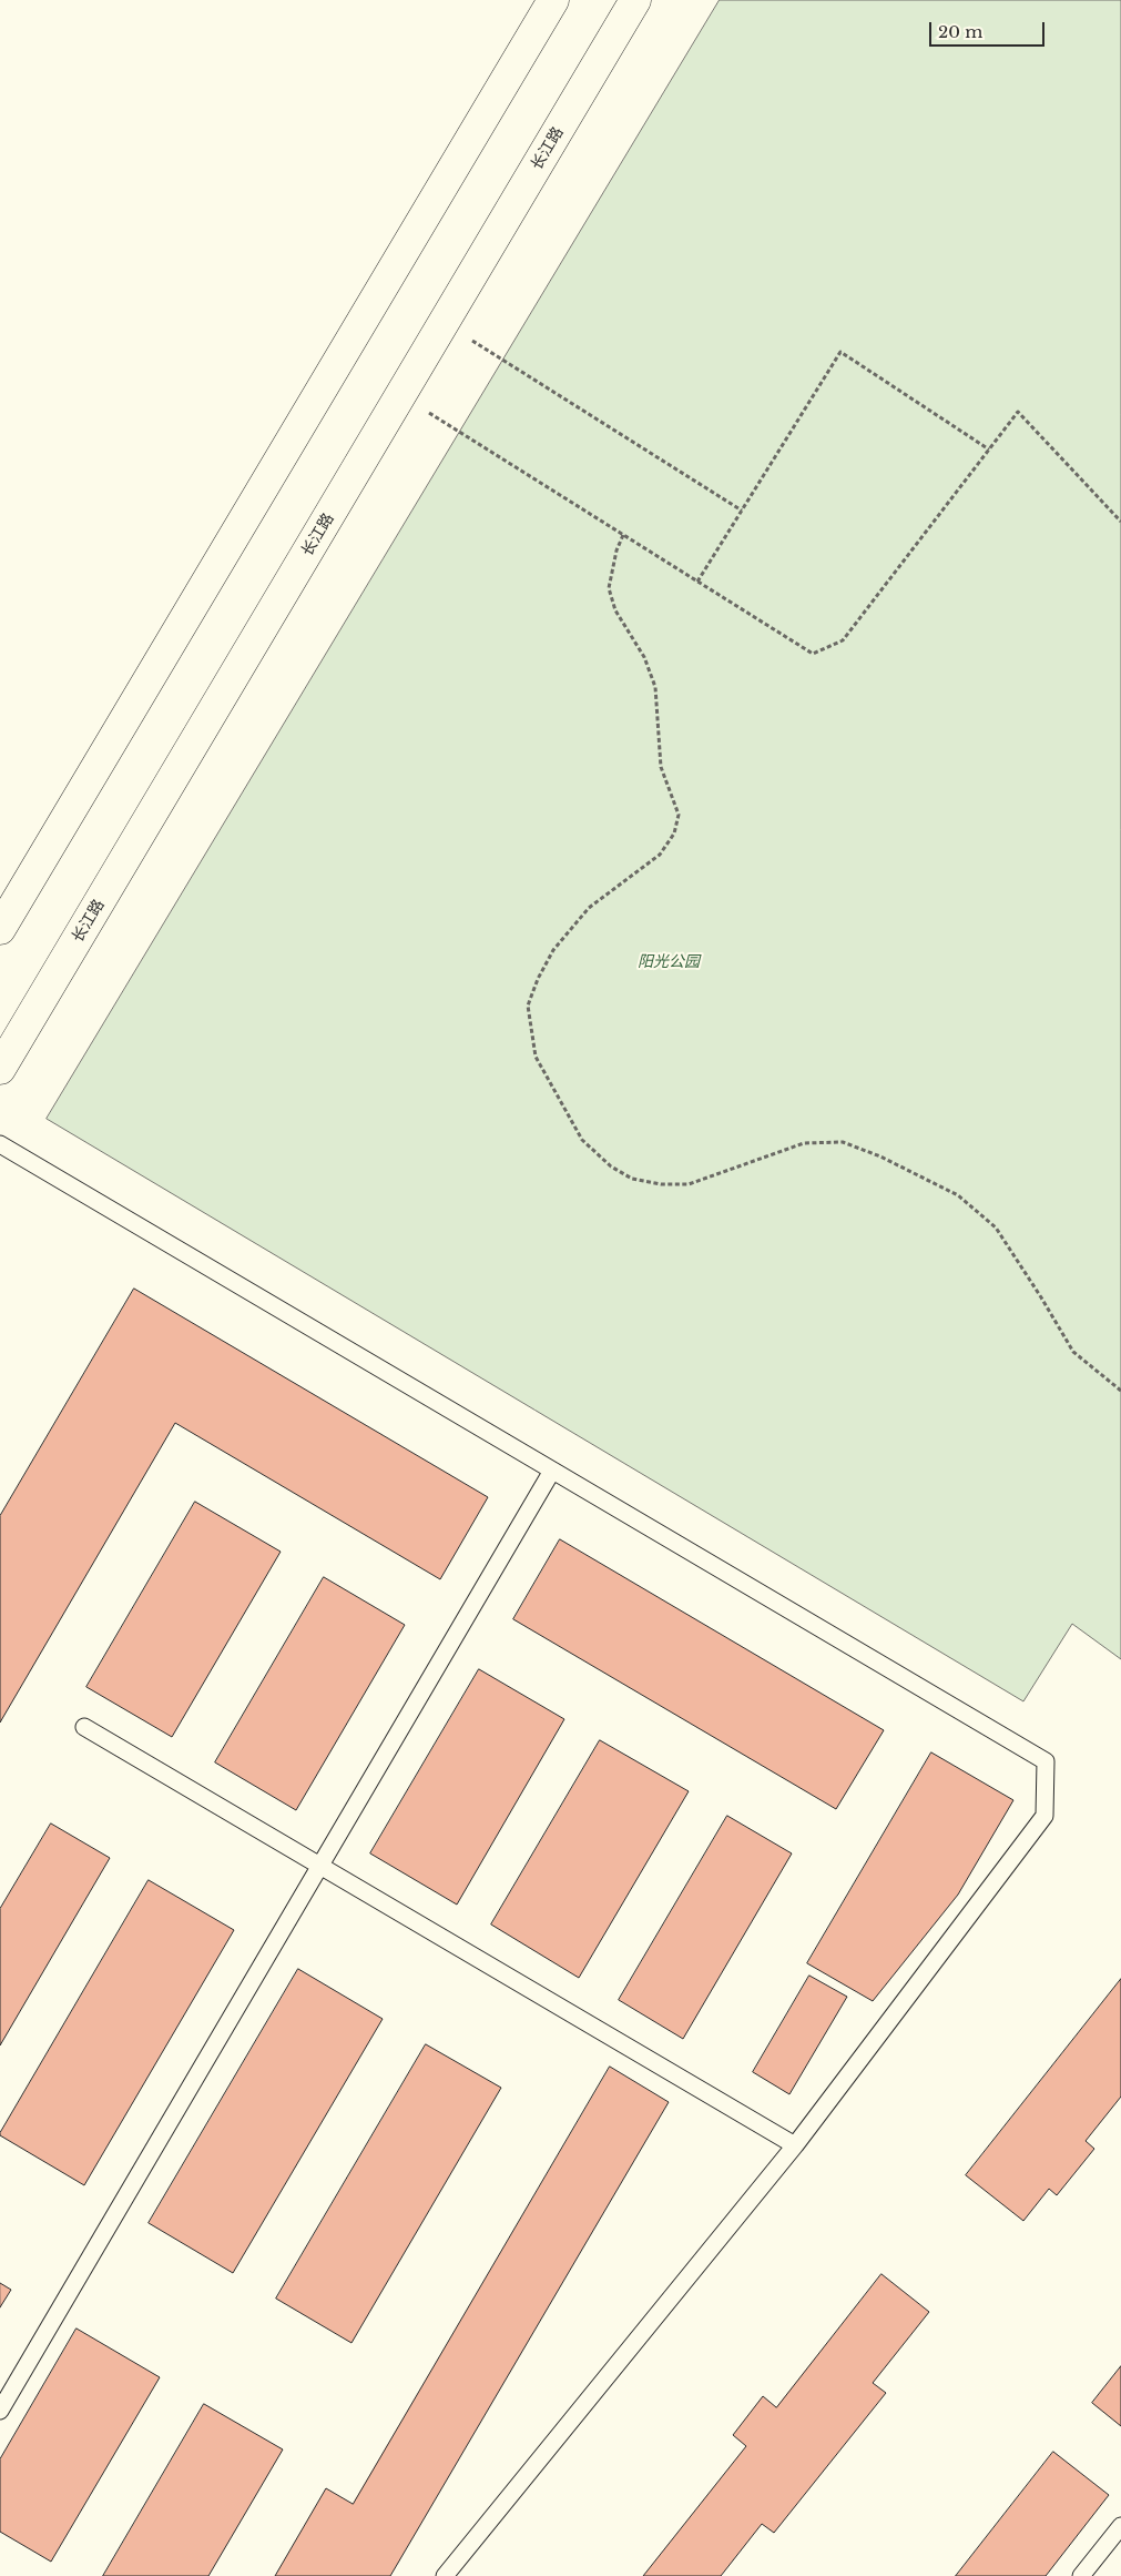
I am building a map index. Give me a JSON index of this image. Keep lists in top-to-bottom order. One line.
{"streets":{"street":["长江路"]},"parks":["阳光公园"],"scale_bar":"20 m"}
